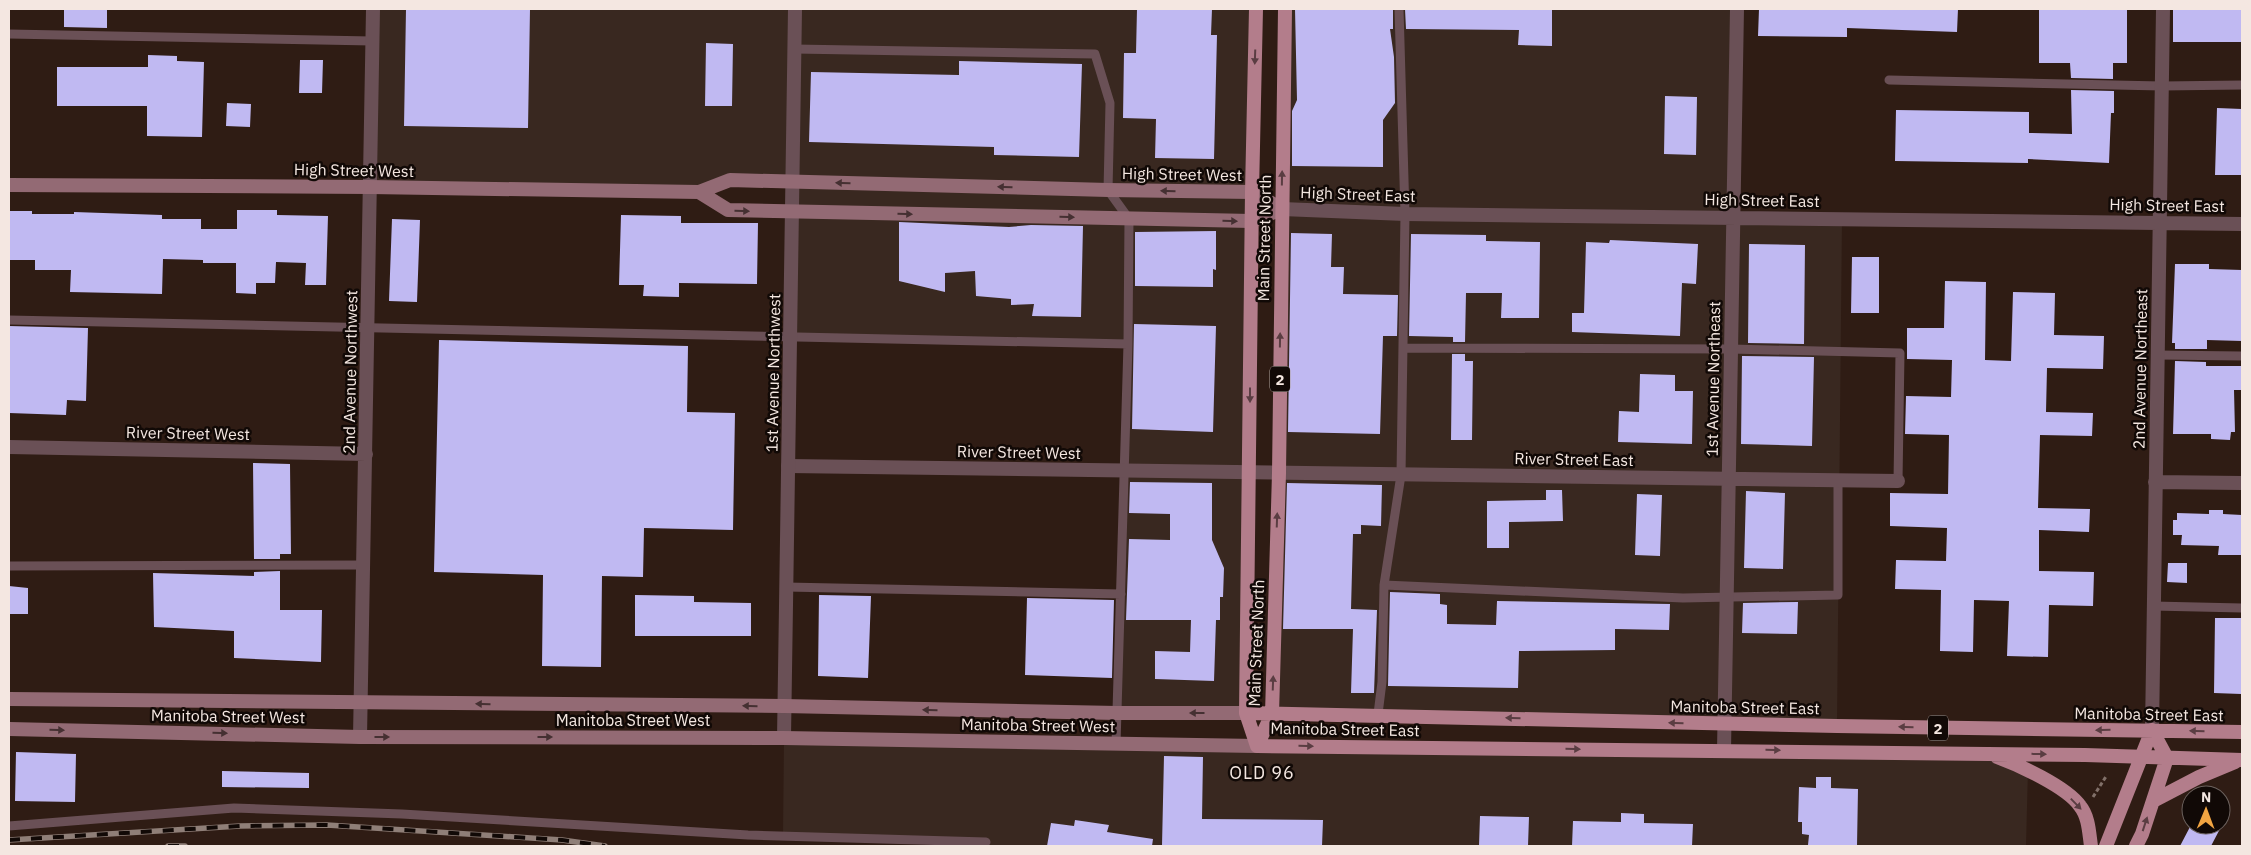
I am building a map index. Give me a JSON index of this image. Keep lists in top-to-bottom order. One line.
{"streets":{"main road":["High Street West","Main Street North","2","Manitoba Street East","Manitoba Street West"],"street":["High Street East","2nd Avenue Northeast","2nd Avenue Northwest","1st Avenue Northwest","1st Avenue Northeast","River Street West","River Street East"]},"crossings":[["High Street West","High Street East"],["High Street West","Main Street North"],["High Street West","2nd Avenue Northwest"],["High Street West","1st Avenue Northwest"],["High Street East","Main Street North"],["High Street East","2nd Avenue Northeast"],["High Street East","1st Avenue Northeast"],["Main Street North","River Street West"],["Main Street North","River Street East"],["Main Street North","Manitoba Street East"],["Main Street North","Manitoba Street West"],["2nd Avenue Northeast","Manitoba Street East"],["2nd Avenue Northwest","River Street West"],["2nd Avenue Northwest","Manitoba Street West"],["1st Avenue Northwest","River Street West"],["1st Avenue Northwest","Manitoba Street West"],["2","Manitoba Street East"],["1st Avenue Northeast","River Street East"],["1st Avenue Northeast","Manitoba Street East"],["River Street West","River Street East"],["Manitoba Street East","Manitoba Street West"]],"districts":["OLD 96"],"north":"top"}
